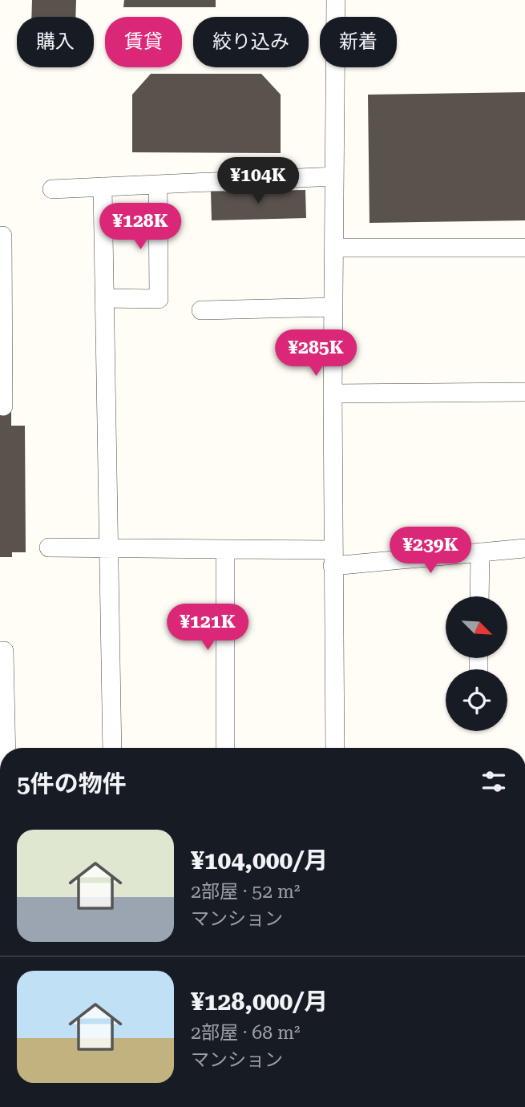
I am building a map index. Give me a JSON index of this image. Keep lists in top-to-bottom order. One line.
{"north":"bottom right","page":{"chip":["購入","賃貸","絞り込み","新着"],"price":["¥104K","¥128K","¥285K","¥239K","¥121K"],"heading":"5件の物件","list":[{"name":"¥104,000/月","note":"2部屋 · 52 m² · マンション"},{"name":"¥128,000/月","note":"2部屋 · 68 m² · マンション"}]}}
